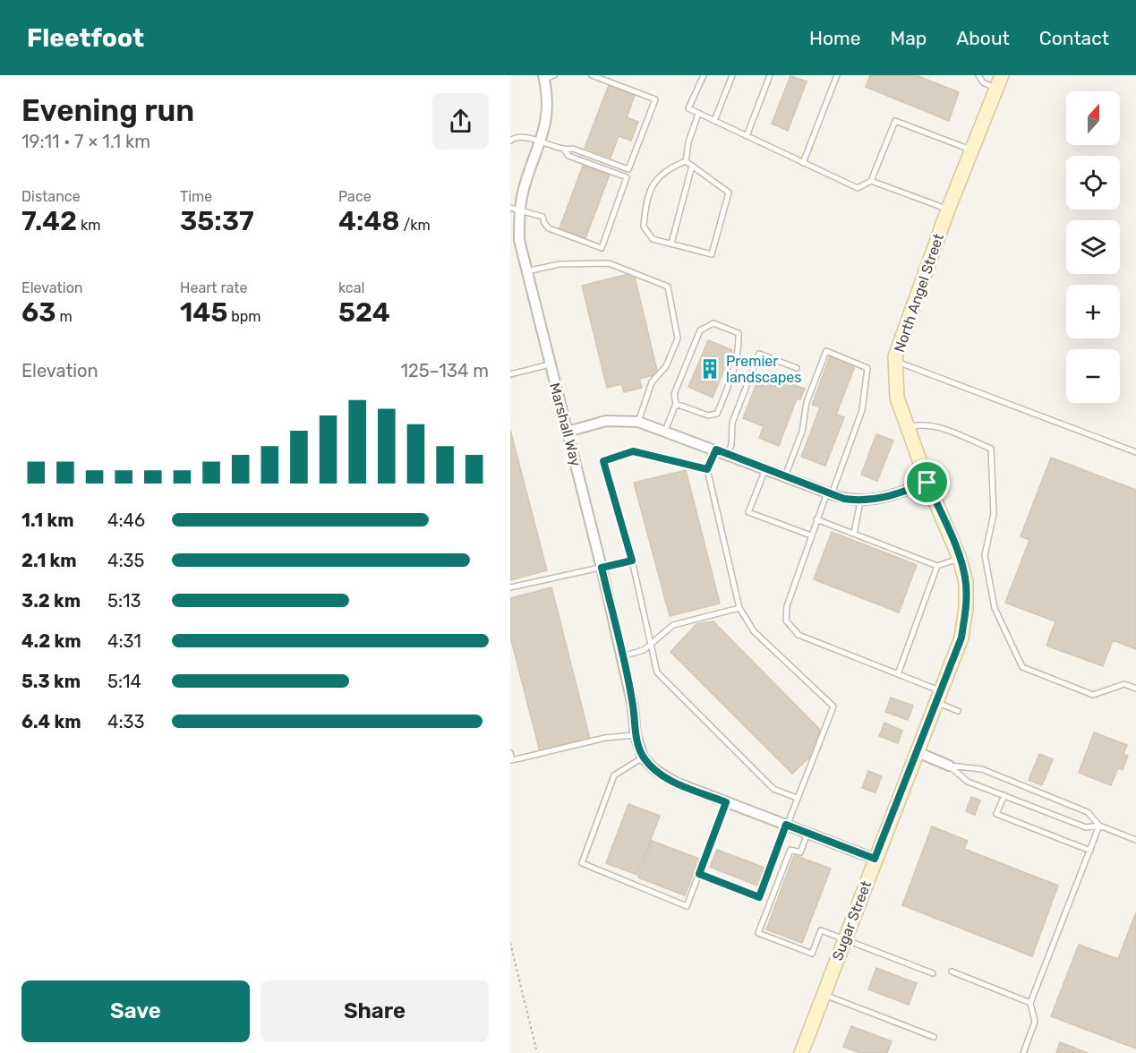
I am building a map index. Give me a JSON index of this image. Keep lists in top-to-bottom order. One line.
{"streets":{"street":["North Angel Street","Marshall Way","Sugar Street"]},"crossings":[["North Angel Street","Sugar Street"],["Marshall Way","Sugar Street"]],"places":{"building":["Premier landscapes"]},"north":"top","page":{"header":"Fleetfoot","nav":["Home","Map","About","Contact"],"heading":["Evening run","19:11 · 7 × 1.1 km"],"map_buttons":["+","−"],"stats":[["Distance","7.42 km"],["Time","35:37"],["Pace","4:48 /km"],["Elevation","63 m"],["Heart rate","145 bpm"],["kcal","524"]],"chart":["Elevation","125–134 m"],"list":[{"name":"1.1 km","note":"4:46"},{"name":"2.1 km","note":"4:35"},{"name":"3.2 km","note":"5:13"},{"name":"4.2 km","note":"4:31"},{"name":"5.3 km","note":"5:14"},{"name":"6.4 km","note":"4:33"}],"buttons":["Save","Share"]}}
